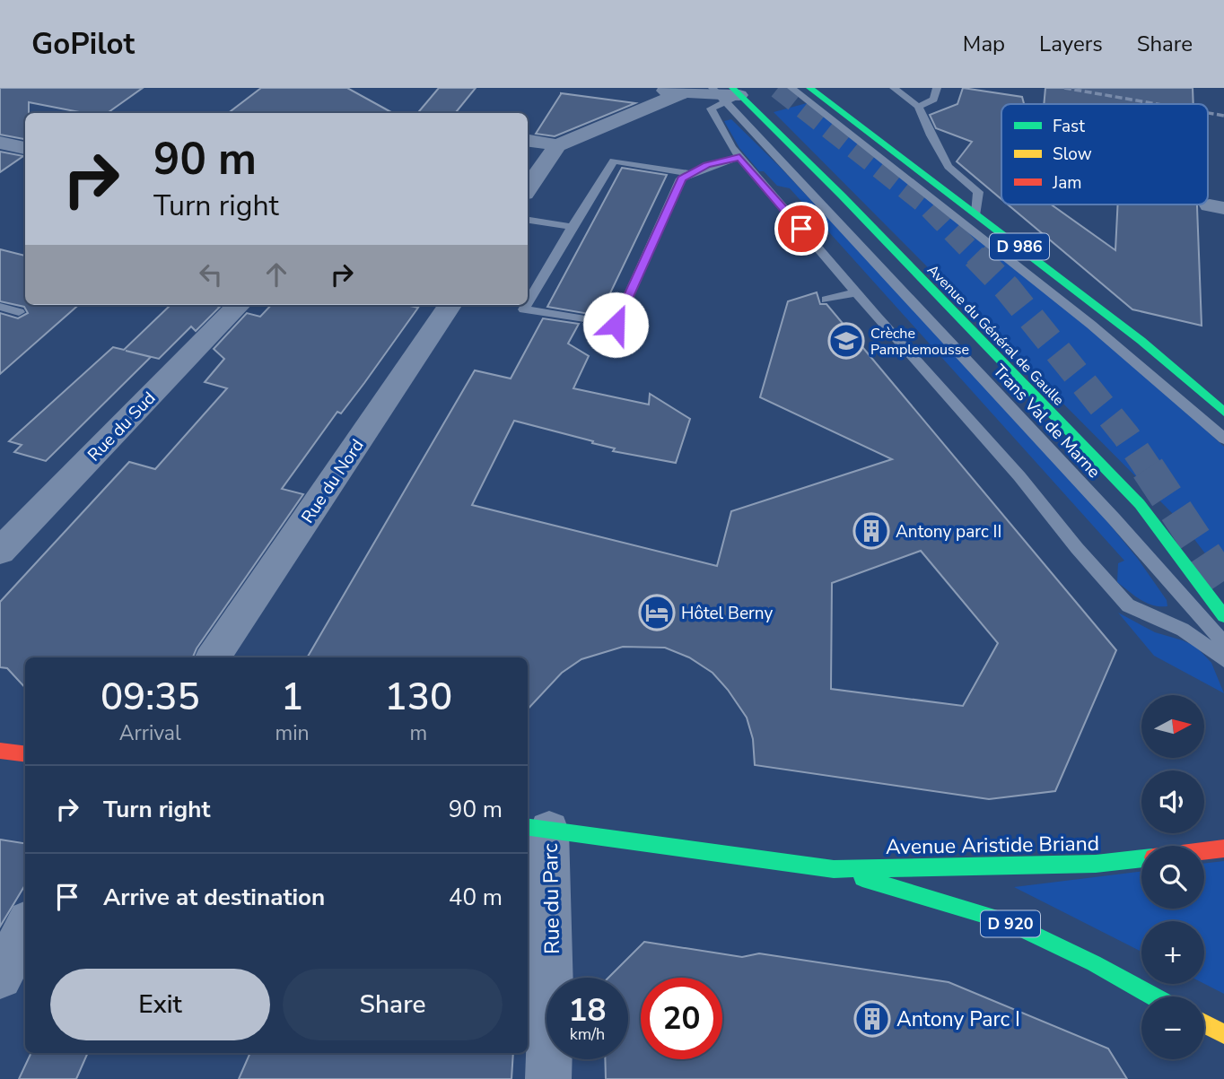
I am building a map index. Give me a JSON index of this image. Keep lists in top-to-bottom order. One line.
{"streets":{"main road":["D 986","Avenue du Général de Gaulle","Avenue Aristide Briand","D 920"],"street":["Rue du Sud","Rue du Nord","Rue du Parc"],"lane":["Trans Val de Marne"]},"crossings":[["Avenue du Général de Gaulle","Trans Val de Marne"],["Avenue Aristide Briand","Rue du Parc"]],"places":{"school or university":["Crèche Pamplemousse"],"building":["Antony parc II","Antony Parc I"],"hotel":["Hôtel Berny"]},"legend":["Fast","Slow","Jam"],"north":"right","page":{"header":"GoPilot","nav":["Map","Layers","Share"],"turn":["90 m","Turn right"],"eta":["09:35","Arrival","1","min","130","m"],"map_buttons":["+","−"],"list":[{"name":"Turn right","value":"90 m"},{"name":"Arrive at destination","value":"40 m"}],"buttons":["Exit","Share"],"speed":"18 km/h","limit":"20"}}
